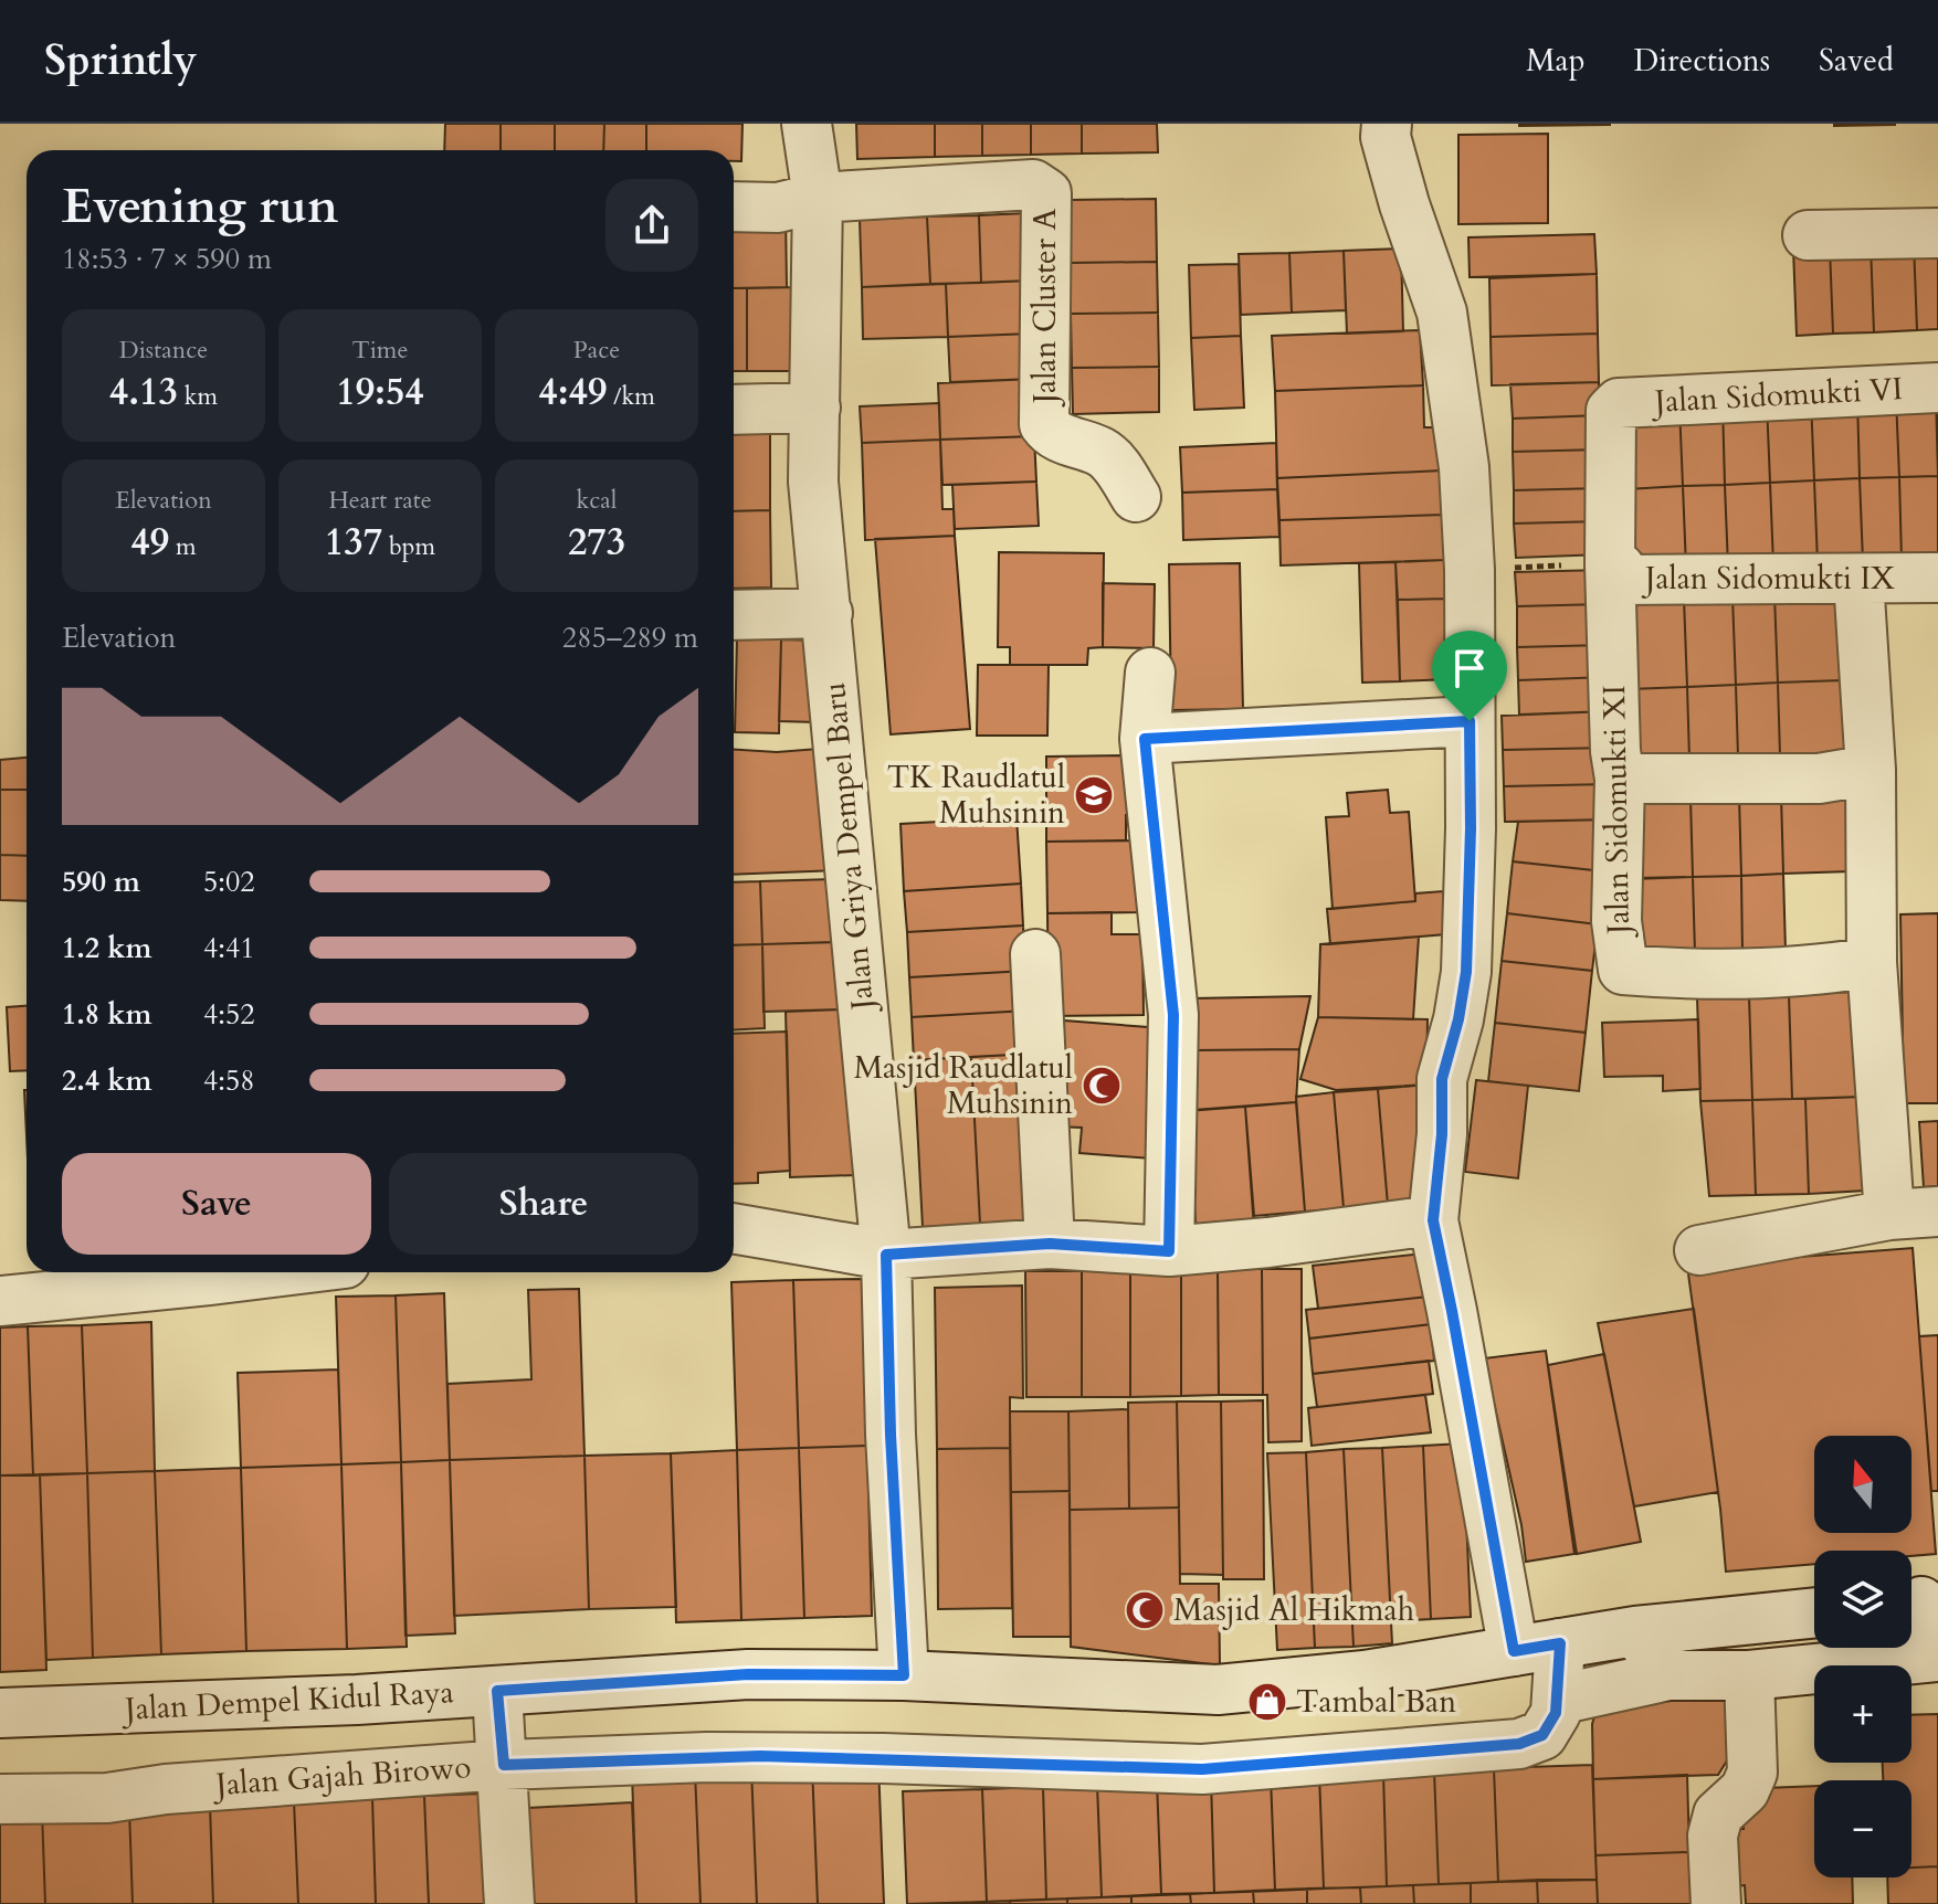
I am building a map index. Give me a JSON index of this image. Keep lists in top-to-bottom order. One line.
{"streets":{"street":["Jalan Cluster A","Jalan Sidomukti VI","Jalan Sidomukti IX","Jalan Sidomukti XI","Jalan Griya Dempel Baru","Jalan Dempel Kidul Raya","Jalan Gajah Birowo"]},"crossings":[["Jalan Cluster A","Jalan Griya Dempel Baru"],["Jalan Sidomukti VI","Jalan Sidomukti XI"],["Jalan Sidomukti IX","Jalan Sidomukti XI"],["Jalan Griya Dempel Baru","Jalan Dempel Kidul Raya"],["Jalan Dempel Kidul Raya","Jalan Gajah Birowo"]],"places":{"school or university":["TK Raudlatul Muhsinin"],"mosque":["Masjid Raudlatul Muhsinin","Masjid Al Hikmah"],"shop":["Tambal Ban"]},"north":"top","page":{"header":"Sprintly","nav":["Map","Directions","Saved"],"heading":["Evening run","18:53 · 7 × 590 m"],"stats":[["Distance","4.13 km"],["Time","19:54"],["Pace","4:49 /km"],["Elevation","49 m"],["Heart rate","137 bpm"],["kcal","273"]],"chart":["Elevation","285–289 m"],"list":[{"name":"590 m","note":"5:02"},{"name":"1.2 km","note":"4:41"},{"name":"1.8 km","note":"4:52"},{"name":"2.4 km","note":"4:58"}],"buttons":["Save","Share"],"map_buttons":["+","−"]}}
